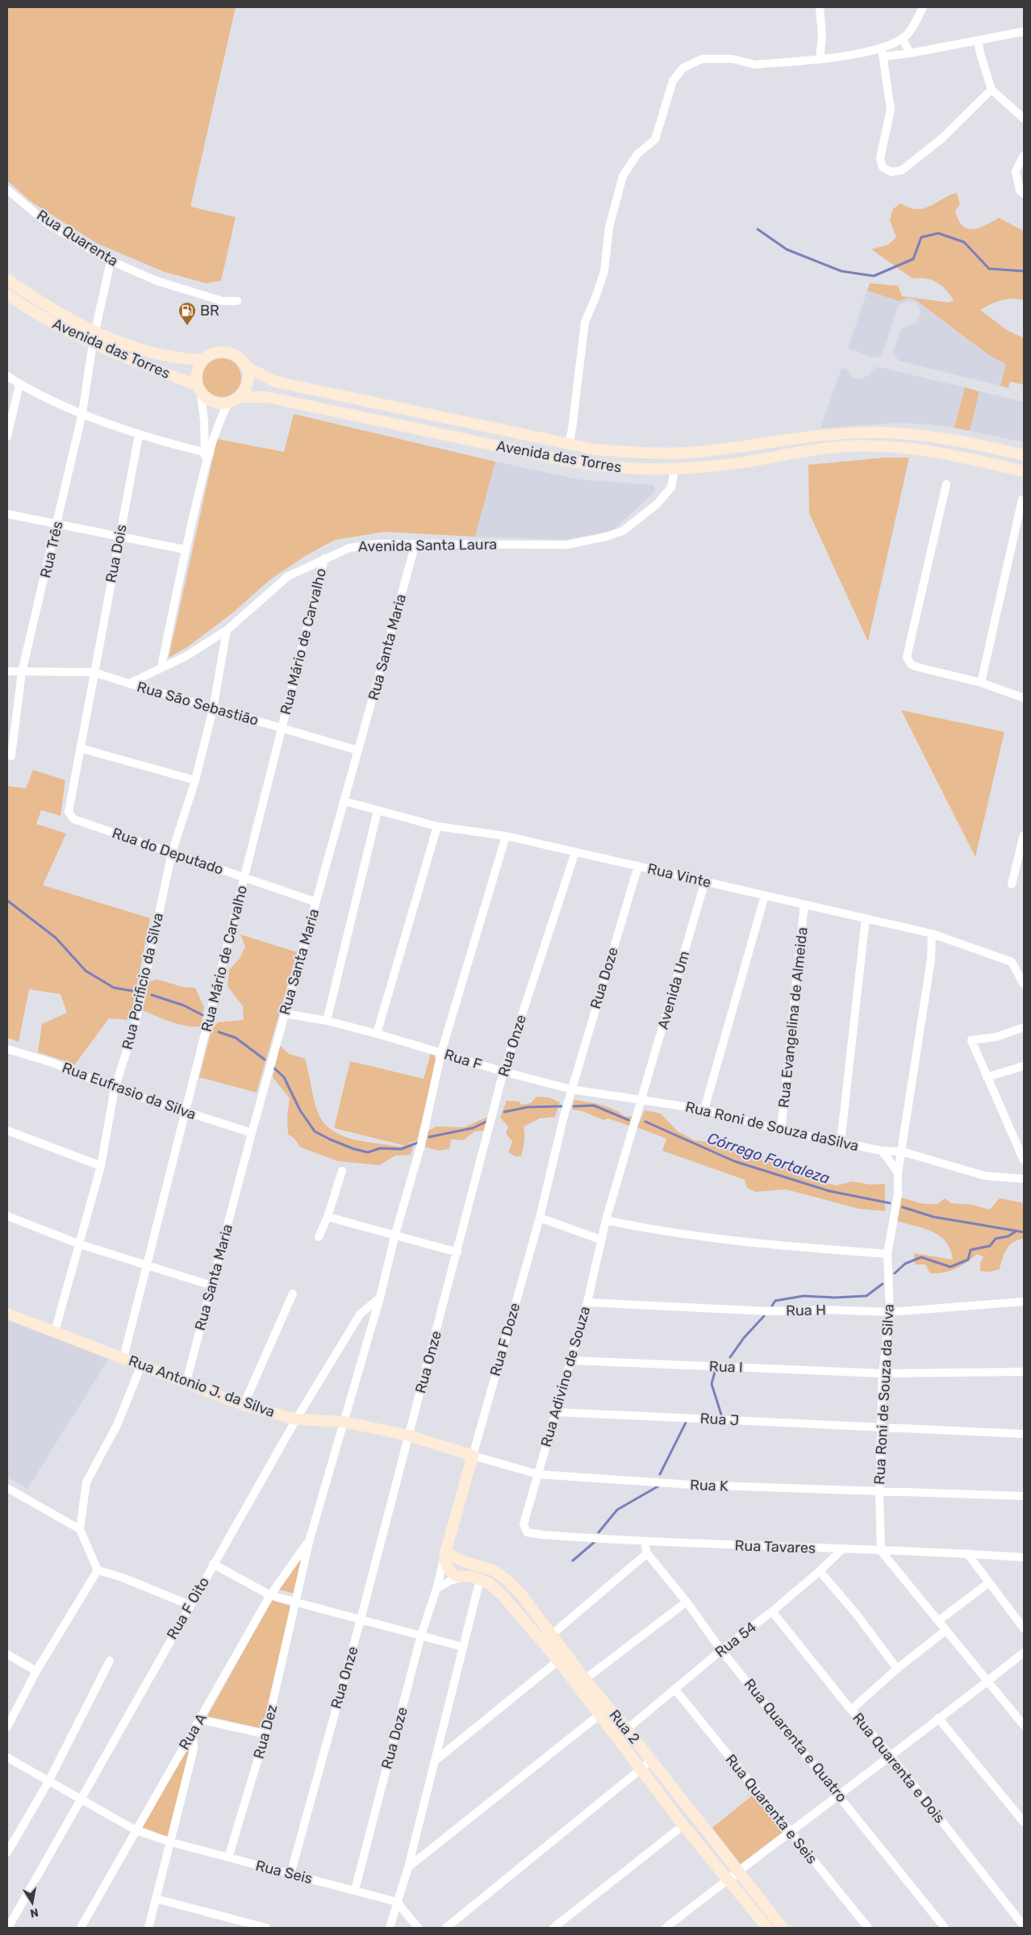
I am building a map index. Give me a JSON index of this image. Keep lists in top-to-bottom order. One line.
{"streets":{"main road":["Avenida das Torres","Rua F Doze","Rua Antonio J. da Silva","Rua 2"],"street":["Rua Quarenta","Avenida Santa Laura","Rua Três","Rua Dois","Rua Mário de Carvalho","Rua Santa Maria","Rua São Sebastião","Rua do Deputado","Rua Vinte","Rua Doze","Rua Porificio da Silva","Avenida Um","Rua Evangelina de Almeida","Rua Onze","Rua F","Rua Eufrasio da Silva","Rua Roni de Souza daSilva","Rua H","Rua I","Rua Adivino de Souza","Rua Roni de Souza da Silva","Rua J","Rua K","Rua Tavares","Rua F Oito","Rua 54","Rua A","Rua Dez","Rua Quarenta e Quatro","Rua Quarenta e Dois","Rua Quarenta e Seis","Rua Seis"]},"crossings":[["Avenida das Torres","Avenida Santa Laura"],["Avenida das Torres","Rua Três"],["Avenida Santa Laura","Rua Mário de Carvalho"],["Avenida Santa Laura","Rua Santa Maria"],["Avenida Santa Laura","Rua São Sebastião"],["Avenida Santa Laura","Rua Porificio da Silva"],["Rua Dois","Rua do Deputado"],["Rua Mário de Carvalho","Rua São Sebastião"],["Rua Mário de Carvalho","Rua do Deputado"],["Rua Mário de Carvalho","Rua Eufrasio da Silva"],["Rua Mário de Carvalho","Rua Antonio J. da Silva"],["Rua Santa Maria","Rua São Sebastião"],["Rua Santa Maria","Rua do Deputado"],["Rua Santa Maria","Rua Vinte"],["Rua Santa Maria","Rua F"],["Rua Santa Maria","Rua Eufrasio da Silva"],["Rua Santa Maria","Rua Antonio J. da Silva"],["Rua São Sebastião","Rua Porificio da Silva"],["Rua do Deputado","Rua Porificio da Silva"],["Rua Vinte","Rua Doze"],["Rua Vinte","Avenida Um"],["Rua Vinte","Rua Evangelina de Almeida"],["Rua Vinte","Rua Onze"],["Rua Doze","Rua F"],["Rua Doze","Rua F Doze"],["Rua Doze","Rua 2"],["Rua Doze","Rua Seis"],["Rua Porificio da Silva","Rua Eufrasio da Silva"],["Rua Porificio da Silva","Rua Antonio J. da Silva"],["Avenida Um","Rua F"],["Avenida Um","Rua Roni de Souza daSilva"],["Avenida Um","Rua Adivino de Souza"],["Rua Evangelina de Almeida","Rua Roni de Souza daSilva"],["Rua Onze","Rua F"],["Rua Onze","Rua Antonio J. da Silva"],["Rua Onze","Rua Seis"],["Rua F","Rua Roni de Souza daSilva"],["Rua F","Rua F Doze"],["Rua Roni de Souza daSilva","Rua Roni de Souza da Silva"],["Rua H","Rua Adivino de Souza"],["Rua H","Rua Roni de Souza da Silva"],["Rua F Doze","Rua Antonio J. da Silva"],["Rua F Doze","Rua 2"],["Rua I","Rua Adivino de Souza"],["Rua I","Rua Roni de Souza da Silva"],["Rua Adivino de Souza","Rua J"],["Rua Adivino de Souza","Rua K"],["Rua Adivino de Souza","Rua Tavares"],["Rua Antonio J. da Silva","Rua F Oito"],["Rua Roni de Souza da Silva","Rua J"],["Rua Roni de Souza da Silva","Rua K"],["Rua Roni de Souza da Silva","Rua Tavares"],["Rua Tavares","Rua 54"],["Rua F Oito","Rua Seis"],["Rua 54","Rua 2"],["Rua 54","Rua Quarenta e Quatro"],["Rua 54","Rua Quarenta e Dois"],["Rua 54","Rua Quarenta e Seis"],["Rua A","Rua Dez"],["Rua A","Rua Seis"],["Rua Dez","Rua Seis"]],"water":["Córrego Fortaleza"],"places":{"fuel station":["BR"]},"north":"bottom"}
